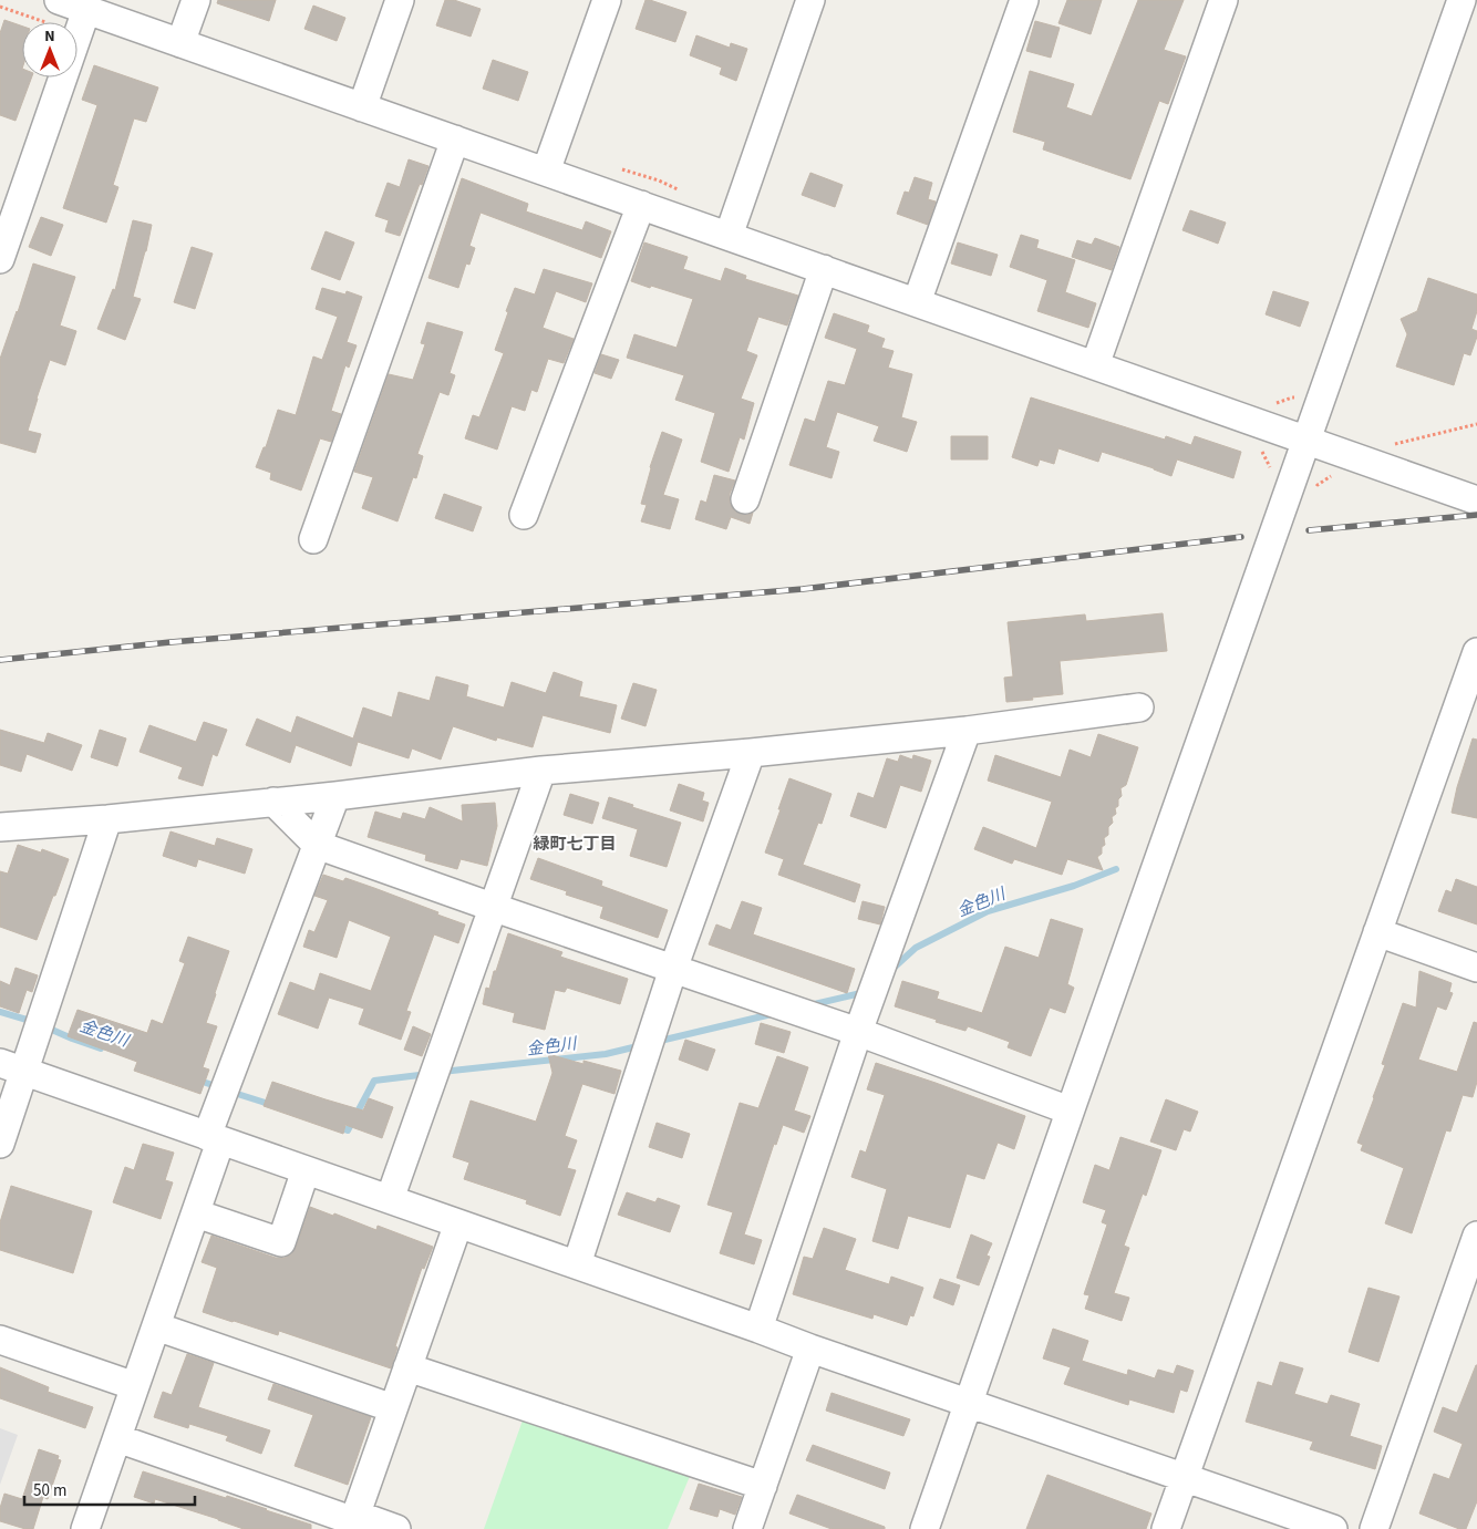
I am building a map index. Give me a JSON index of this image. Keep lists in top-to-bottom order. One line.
{"districts":["緑町七丁目"],"water":["金色川"],"scale_bar":"50 m","north":"top"}
